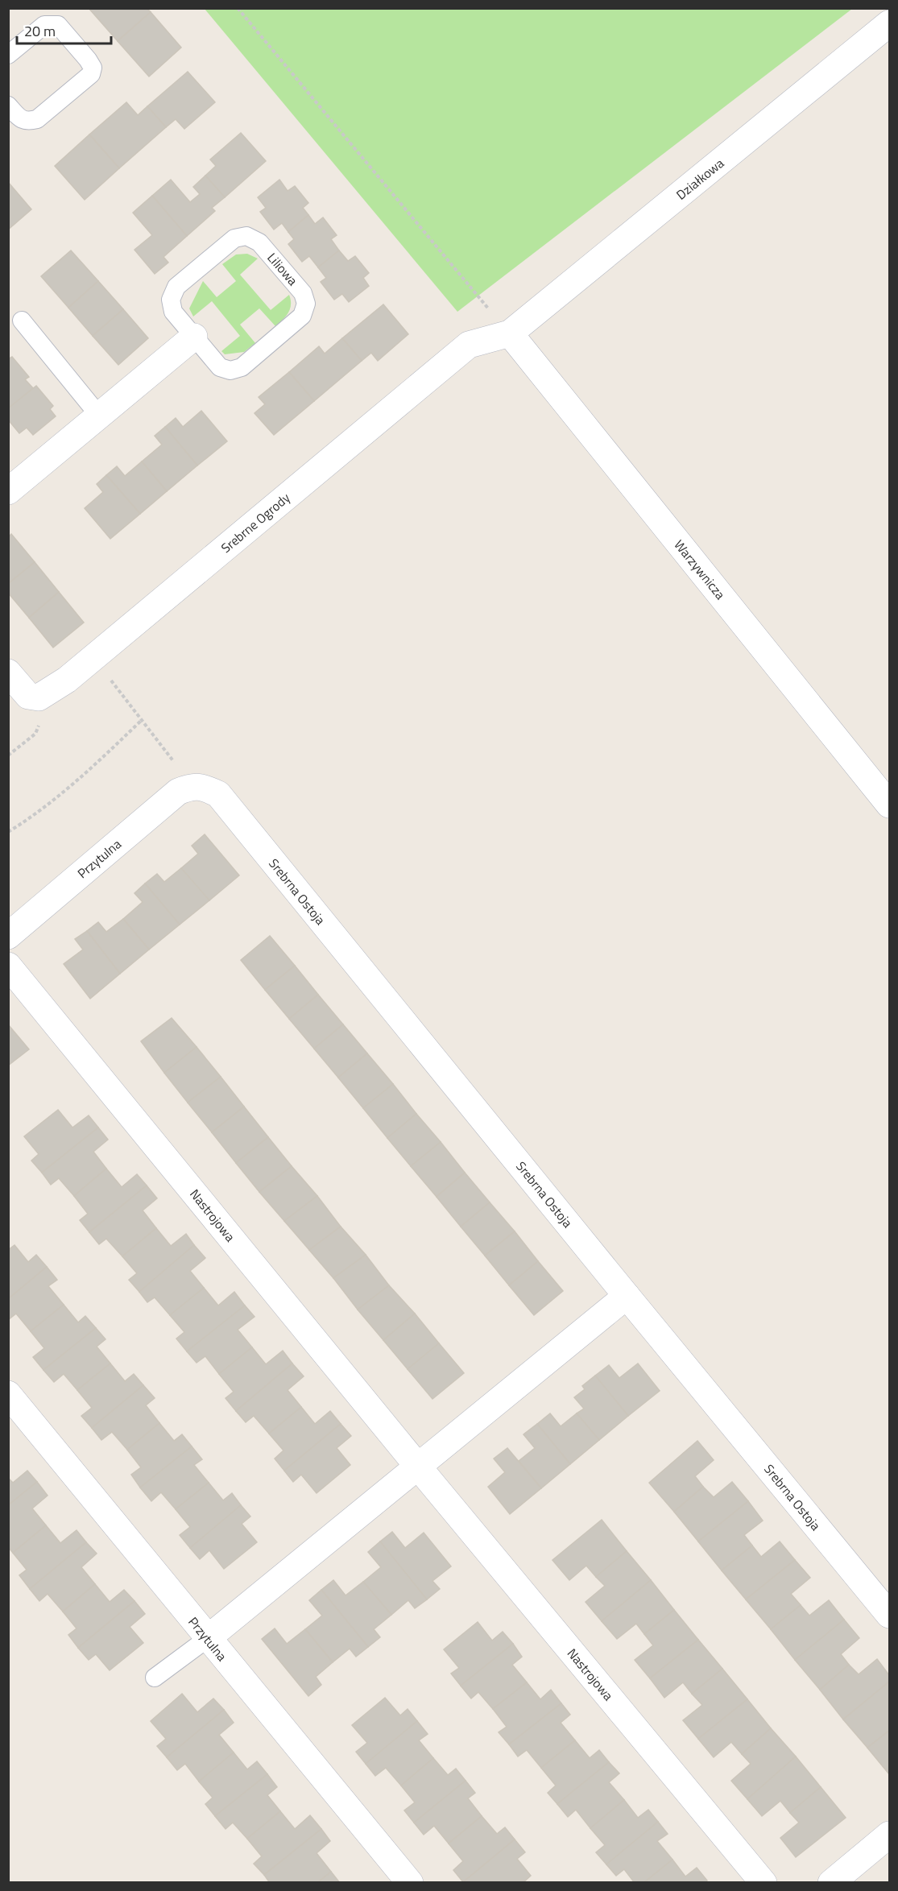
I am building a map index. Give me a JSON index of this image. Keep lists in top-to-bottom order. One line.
{"streets":{"street":["Działkowa","Srebrne Ogrody","Warzywnicza","Przytulna","Srebrna Ostoja","Nastrojowa"],"lane":["Liliowa"]},"crossings":[["Działkowa","Srebrne Ogrody"],["Działkowa","Warzywnicza"],["Srebrne Ogrody","Warzywnicza"],["Przytulna","Srebrna Ostoja"]],"scale_bar":"20 m"}
